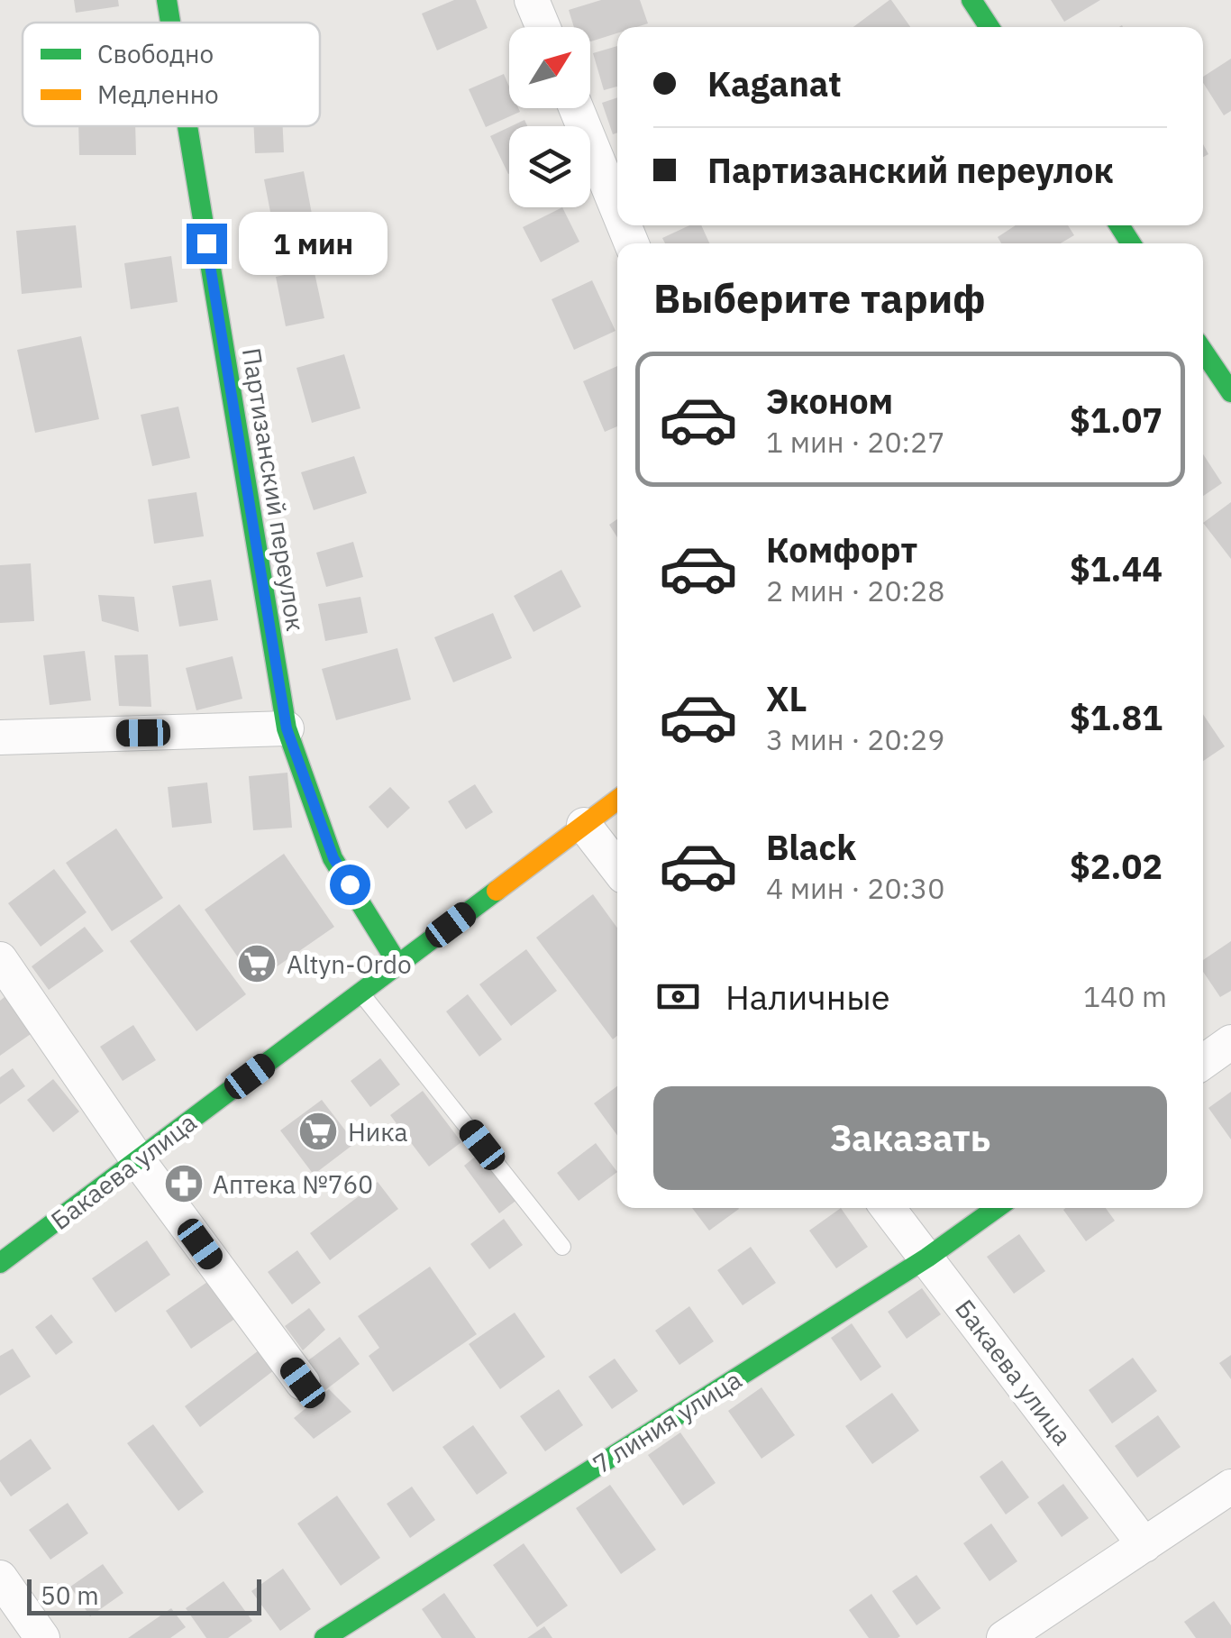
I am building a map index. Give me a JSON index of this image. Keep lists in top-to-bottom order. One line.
{"streets":{"street":["Партизанский переулок","Бакаева улица","7 линия улица"]},"crossings":[["Партизанский переулок","Бакаева улица"],["Бакаева улица","7 линия улица"]],"places":{"supermarket":["Altyn-Ordo","Ника"],"pharmacy":["Аптека №760"]},"legend":["Свободно","Медленно"],"scale_bar":"50 m","north":"top right","page":{"banner":["Kaganat","Партизанский переулок"],"bubble":"1 мин","heading":"Выберите тариф","list":[{"name":"Эконом","note":"1 мин · 20:27","value":"$1.07"},{"name":"Комфорт","note":"2 мин · 20:28","value":"$1.44"},{"name":"XL","note":"3 мин · 20:29","value":"$1.81"},{"name":"Black","note":"4 мин · 20:30","value":"$2.02"}],"pay":["Наличные","140 m"],"buttons":"Заказать","scale":"50 m"}}
